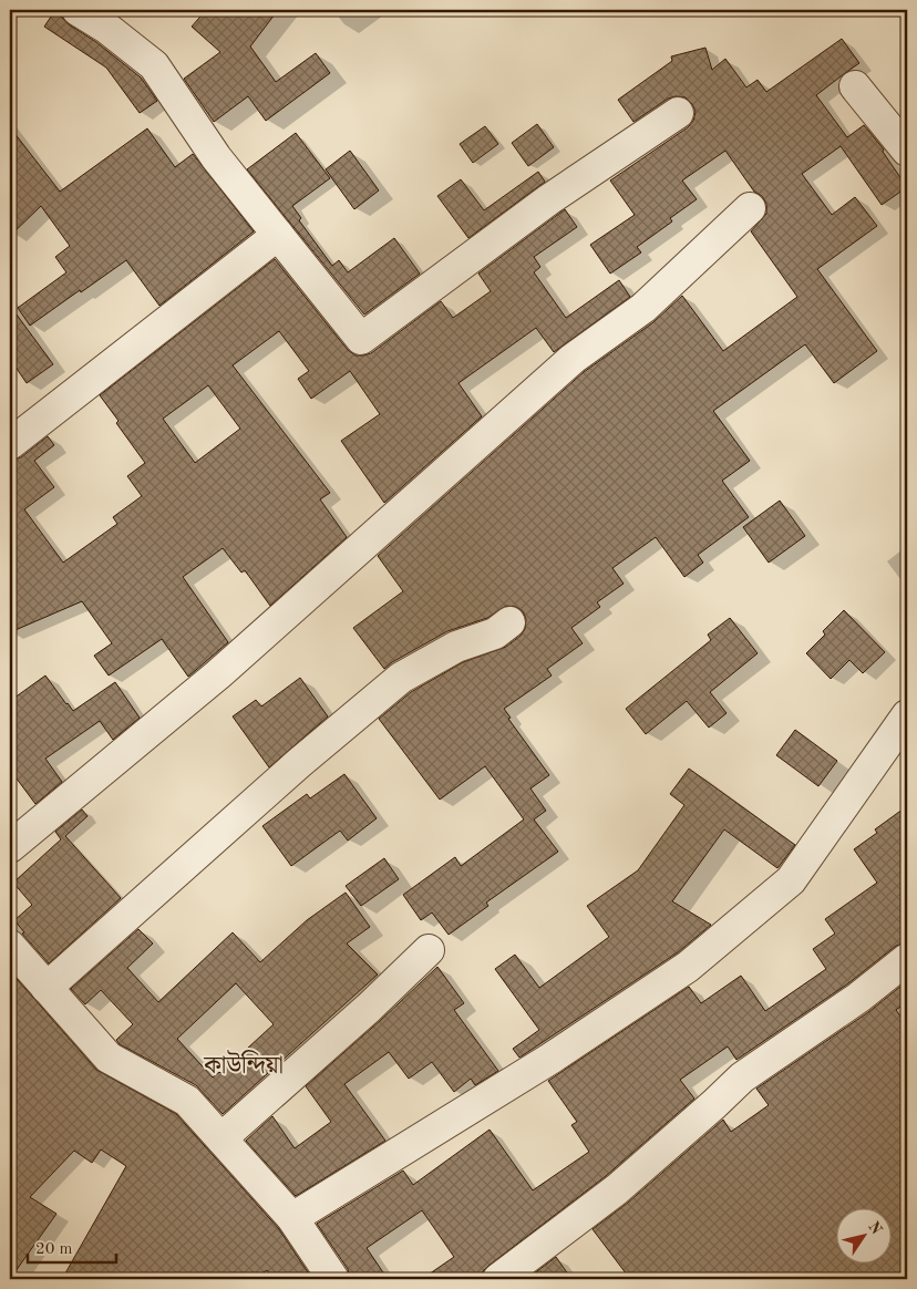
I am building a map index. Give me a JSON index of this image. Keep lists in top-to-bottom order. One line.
{"districts":["কাউন্দিয়া"],"scale_bar":"20 m","north":"top right"}
